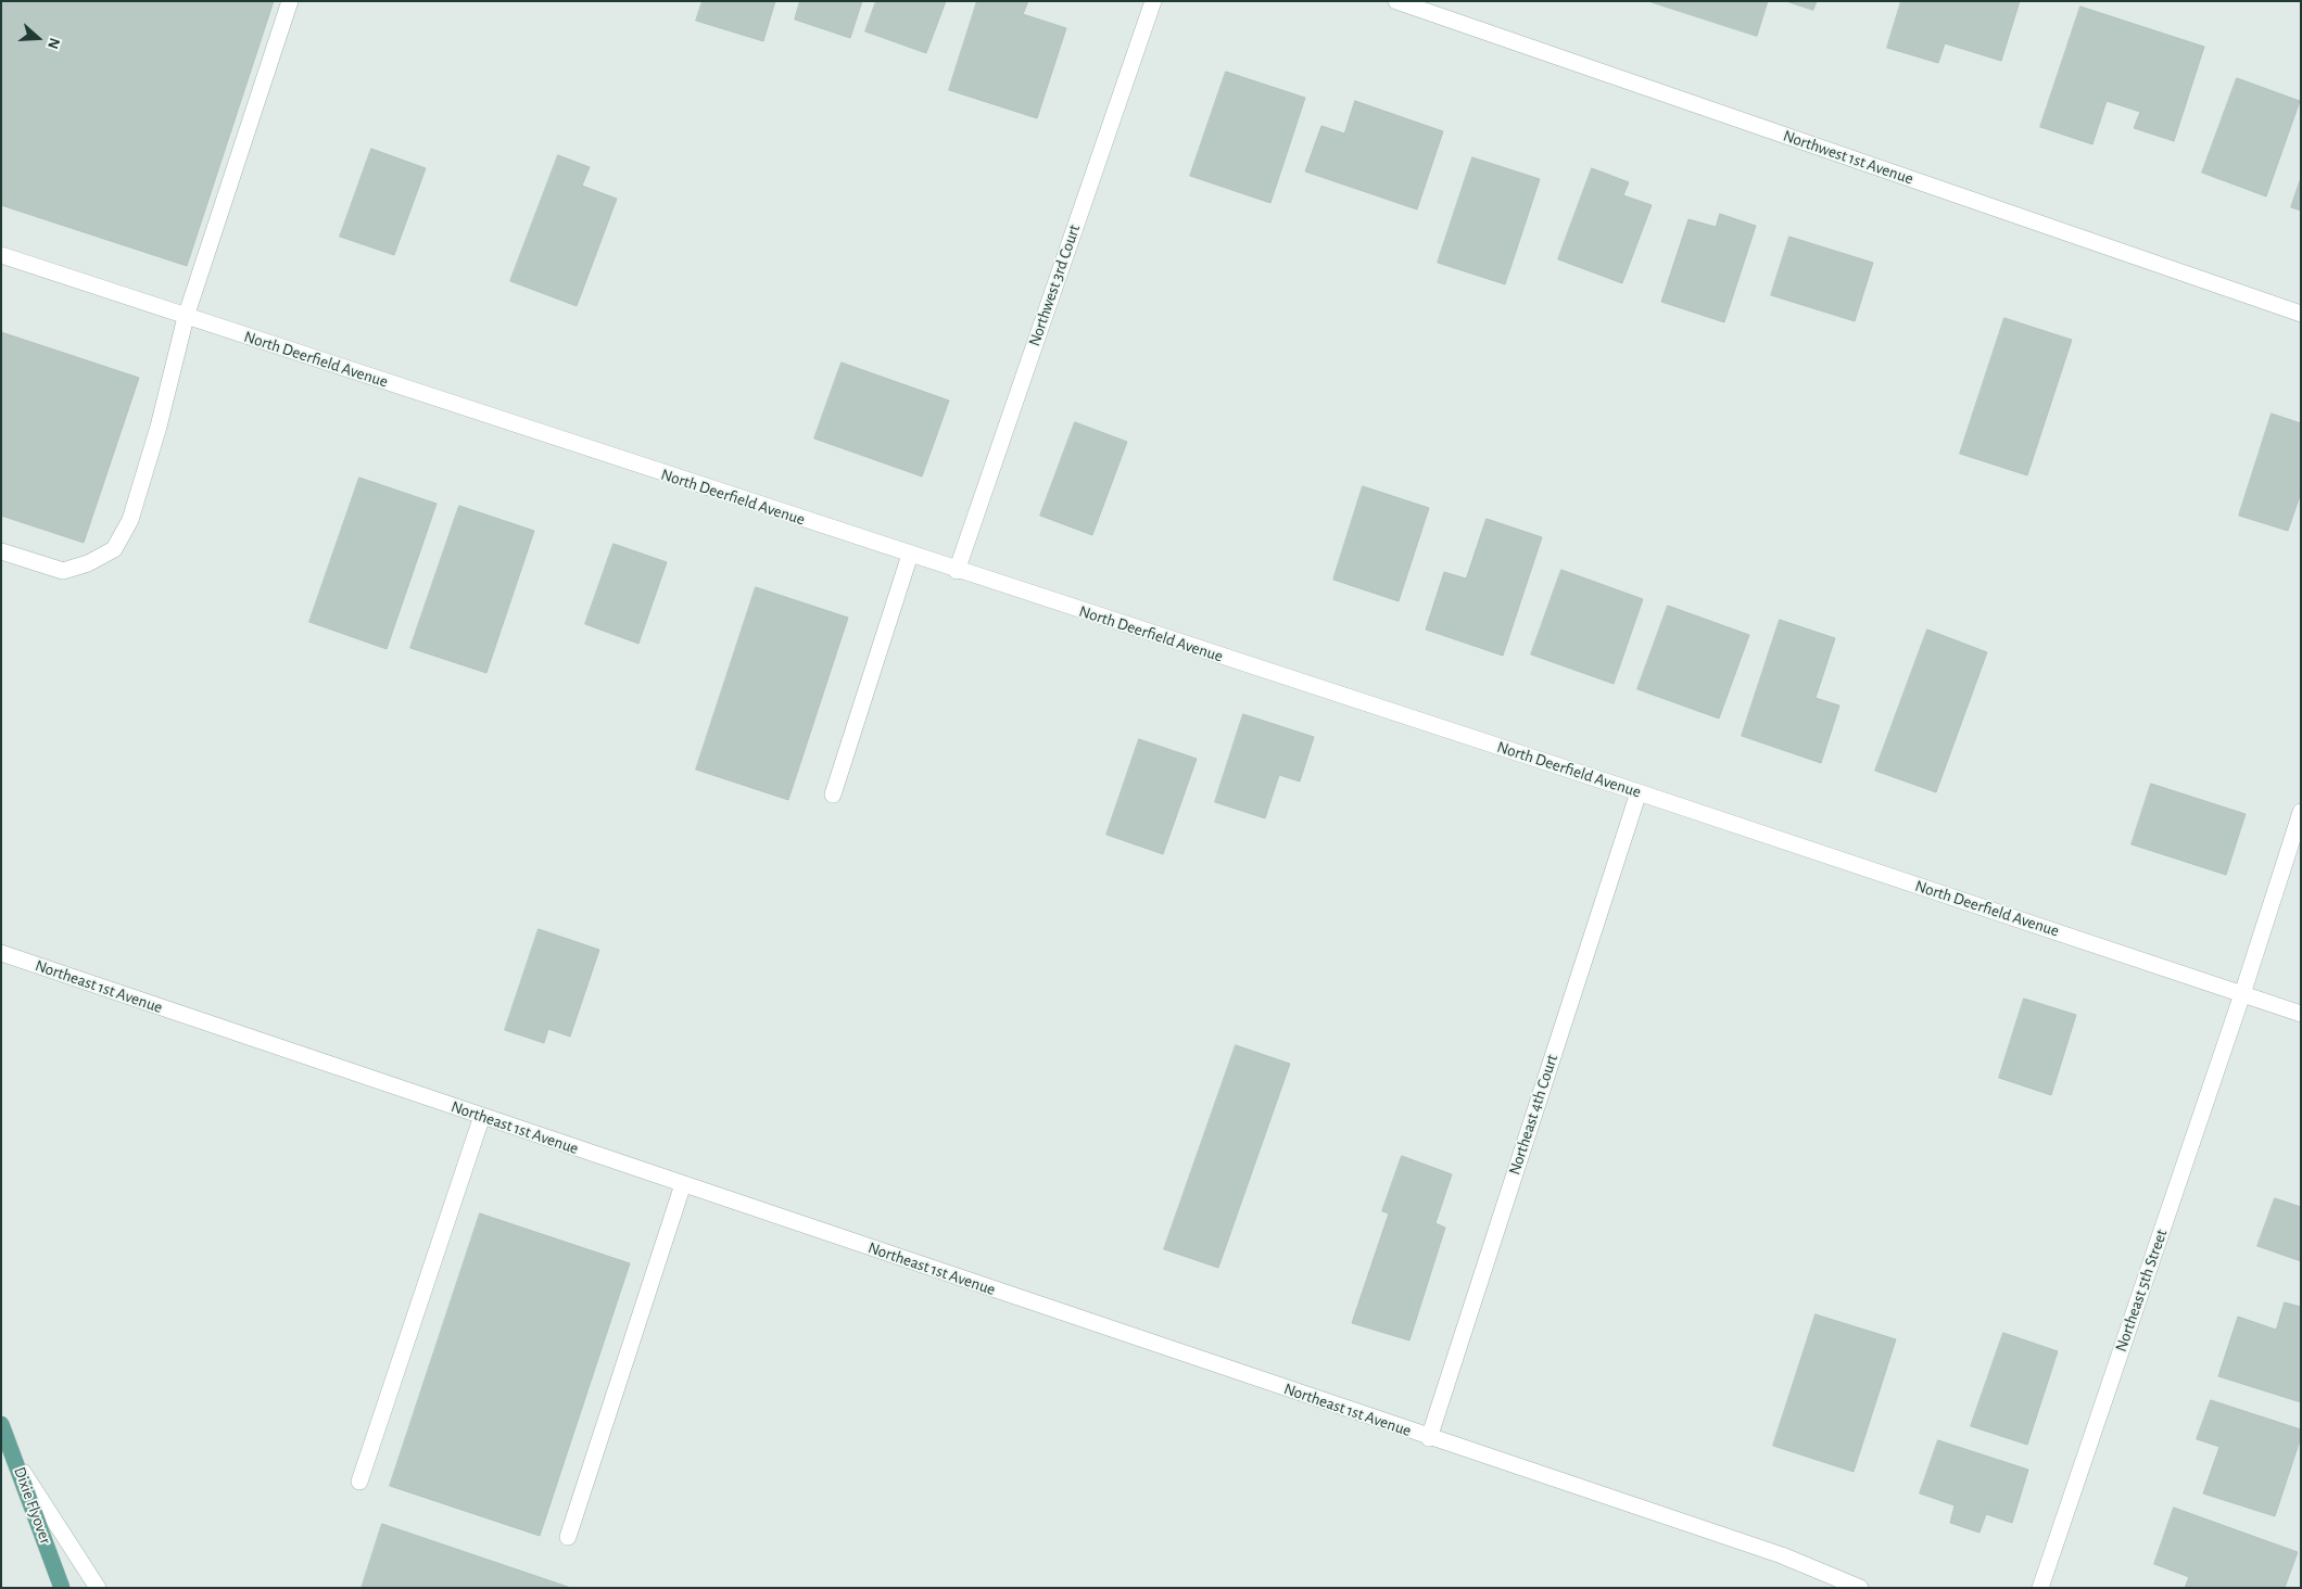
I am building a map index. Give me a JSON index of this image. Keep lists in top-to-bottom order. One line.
{"streets":{"main road":["Dixie Flyover"],"street":["Northwest 1st Avenue","Northwest 3rd Court","North Deerfield Avenue","Northeast 1st Avenue","Northeast 4th Court","Northeast 5th Street"]},"crossings":[["Northwest 3rd Court","North Deerfield Avenue"],["North Deerfield Avenue","Northeast 4th Court"],["North Deerfield Avenue","Northeast 5th Street"],["Northeast 1st Avenue","Northeast 4th Court"]],"north":"right"}
